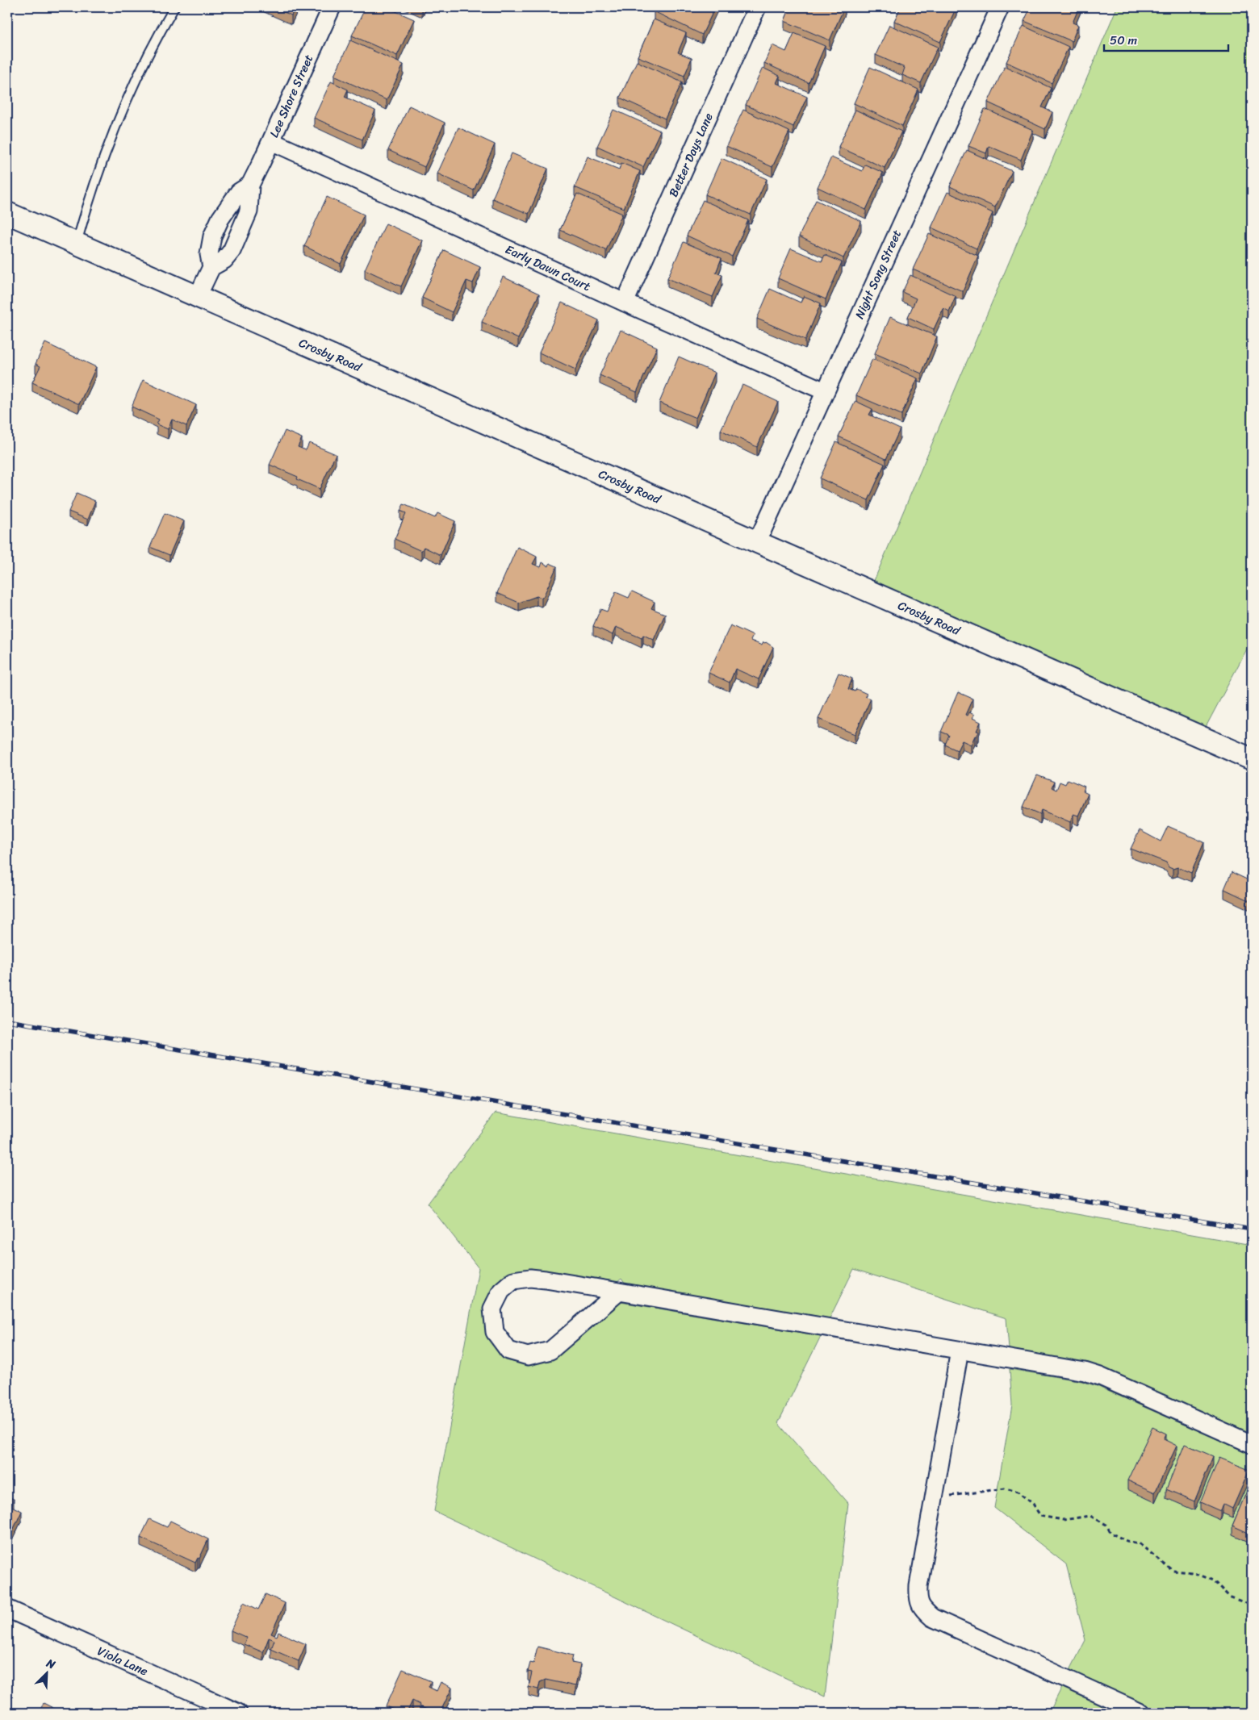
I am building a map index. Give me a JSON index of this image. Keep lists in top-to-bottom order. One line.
{"streets":{"street":["Lee Shore Street","Better Days Lane","Early Dawn Court","Night Song Street","Crosby Road","Viola Lane"]},"crossings":[["Lee Shore Street","Early Dawn Court"],["Better Days Lane","Early Dawn Court"],["Early Dawn Court","Night Song Street"],["Night Song Street","Crosby Road"]],"scale_bar":"50 m","north":"top right"}
